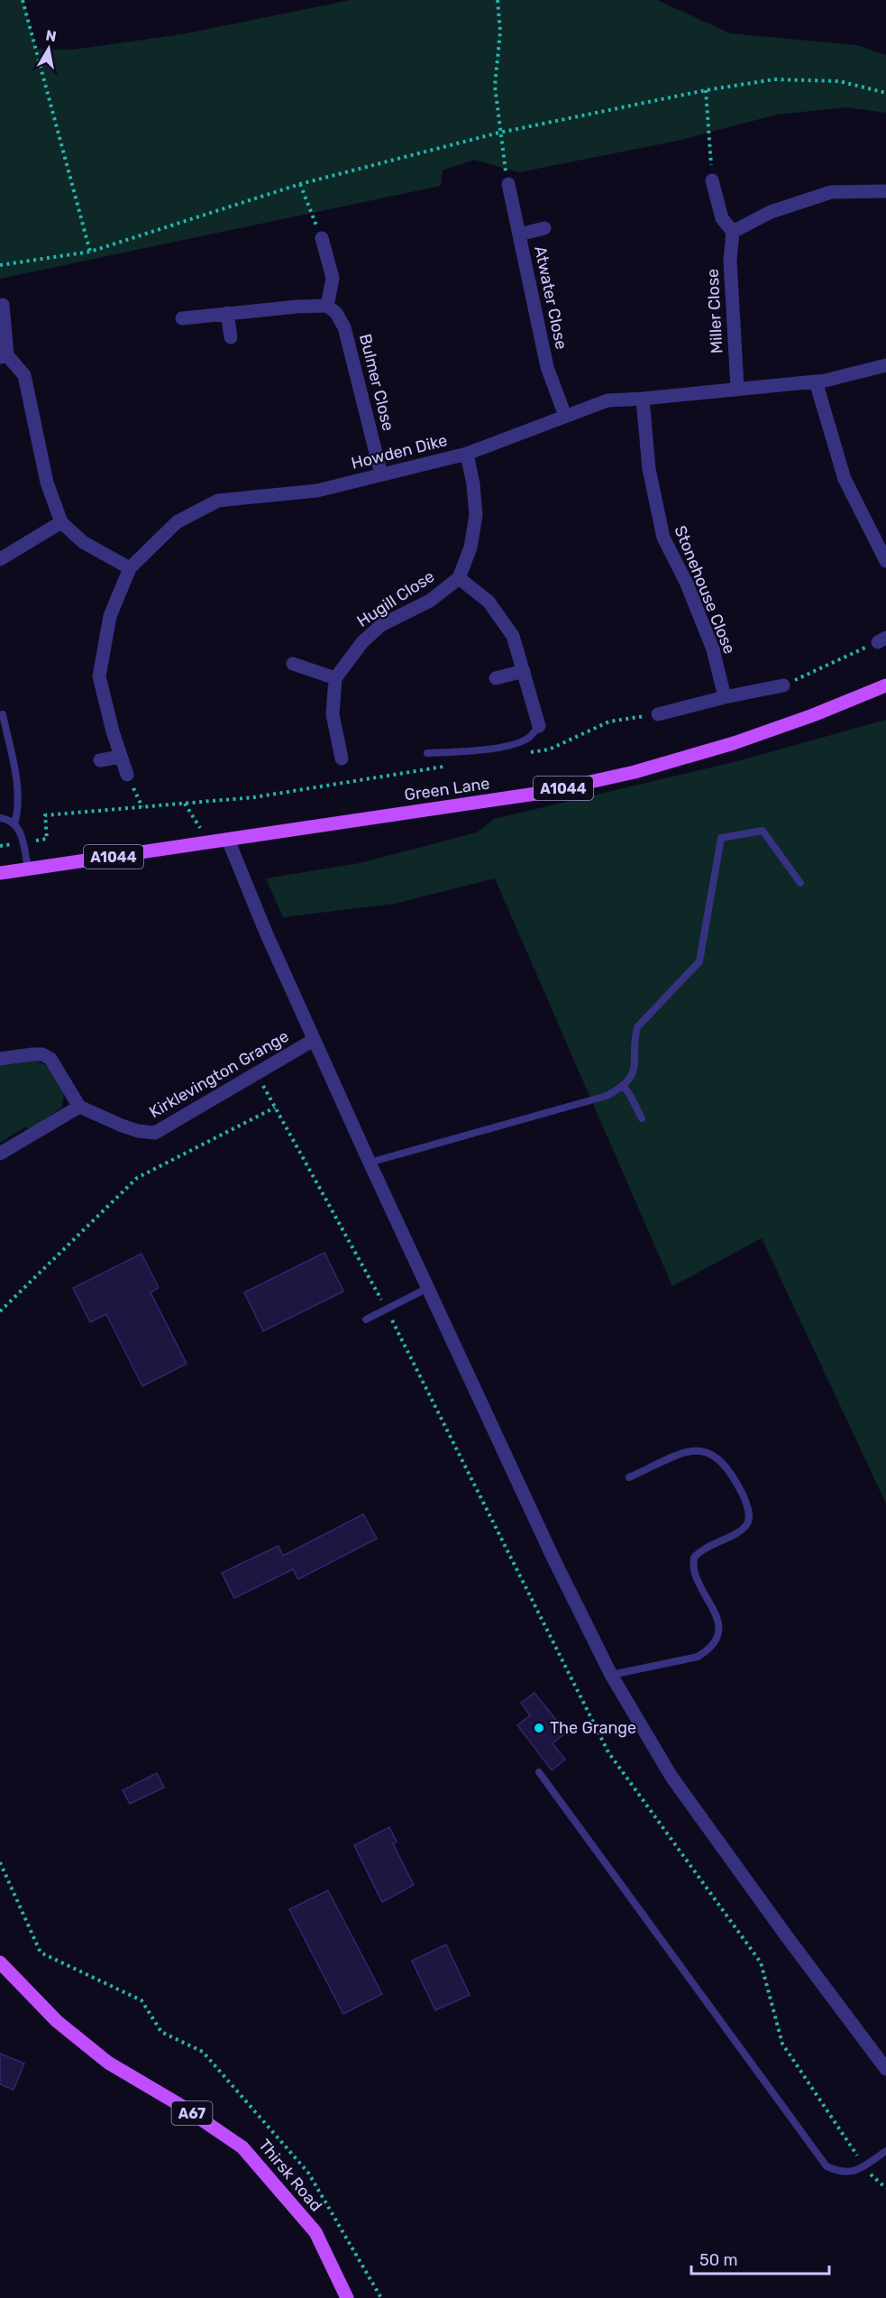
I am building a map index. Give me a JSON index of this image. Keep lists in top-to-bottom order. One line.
{"streets":{"main road":["A1044","Green Lane","A67","Thirsk Road"],"street":["Atwater Close","Miller Close","Bulmer Close","Howden Dike","Stonehouse Close","Hugill Close","Kirklevington Grange"]},"crossings":[["Atwater Close","Howden Dike"],["Miller Close","Howden Dike"],["Bulmer Close","Howden Dike"],["Howden Dike","Stonehouse Close"],["Howden Dike","Hugill Close"]],"places":["The Grange"],"scale_bar":"50 m","north":"top"}
